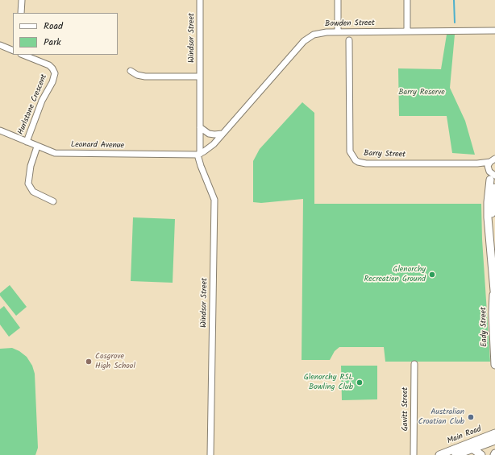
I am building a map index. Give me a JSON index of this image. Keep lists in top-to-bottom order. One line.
{"streets":{"main road":["Eady Street","Main Road"],"street":["Bowden Street","Windsor Street","Hurlstone Crescent","Leonard Avenue","Barry Street","Gavitt Street"]},"crossings":[["Bowden Street","Windsor Street"],["Bowden Street","Leonard Avenue"],["Windsor Street","Leonard Avenue"],["Hurlstone Crescent","Leonard Avenue"],["Barry Street","Eady Street"]],"parks":["Barry Reserve"],"places":["Glenorchy Recreation Ground","Cosgrove High School","Glenorchy RSL Bowling Club","Australian Croatian Club"],"legend":["Road","Park"]}
